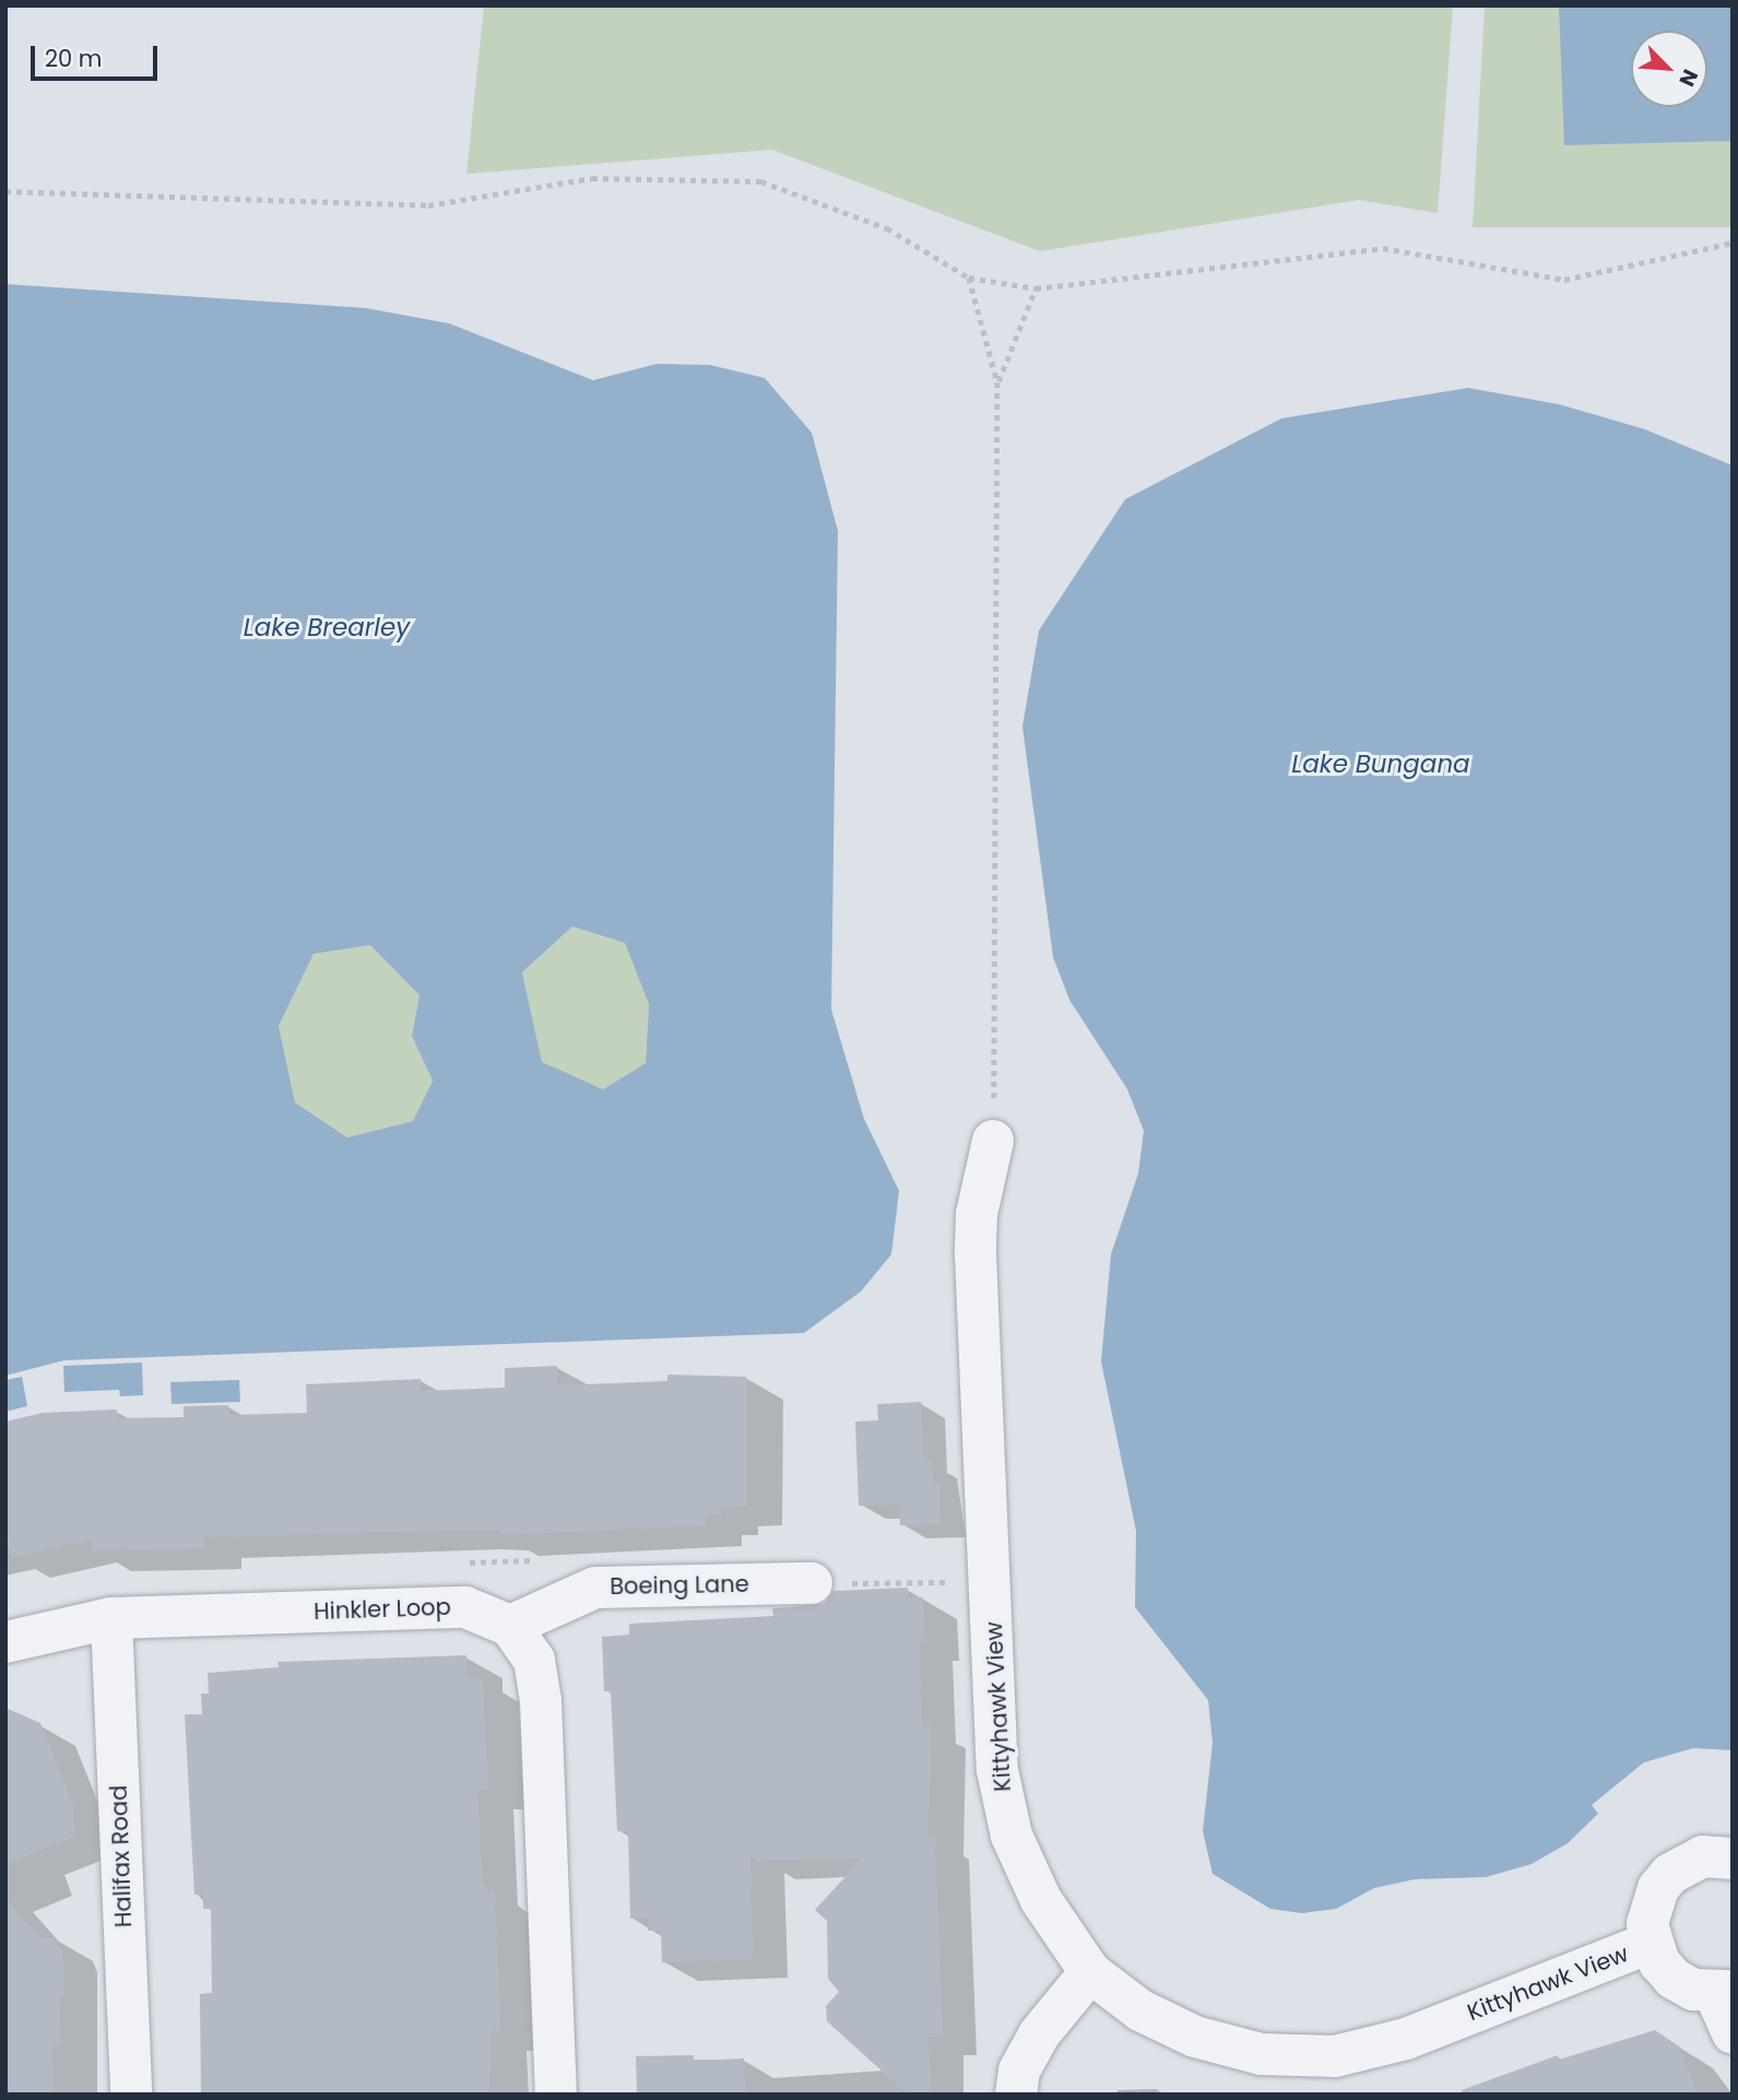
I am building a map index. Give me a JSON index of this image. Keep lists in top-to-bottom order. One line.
{"streets":{"street":["Boeing Lane","Hinkler Loop","Kittyhawk View","Halifax Road"]},"crossings":[["Boeing Lane","Hinkler Loop"],["Hinkler Loop","Halifax Road"]],"water":["Lake Brearley","Lake Bungana"],"scale_bar":"20 m","north":"bottom right"}
